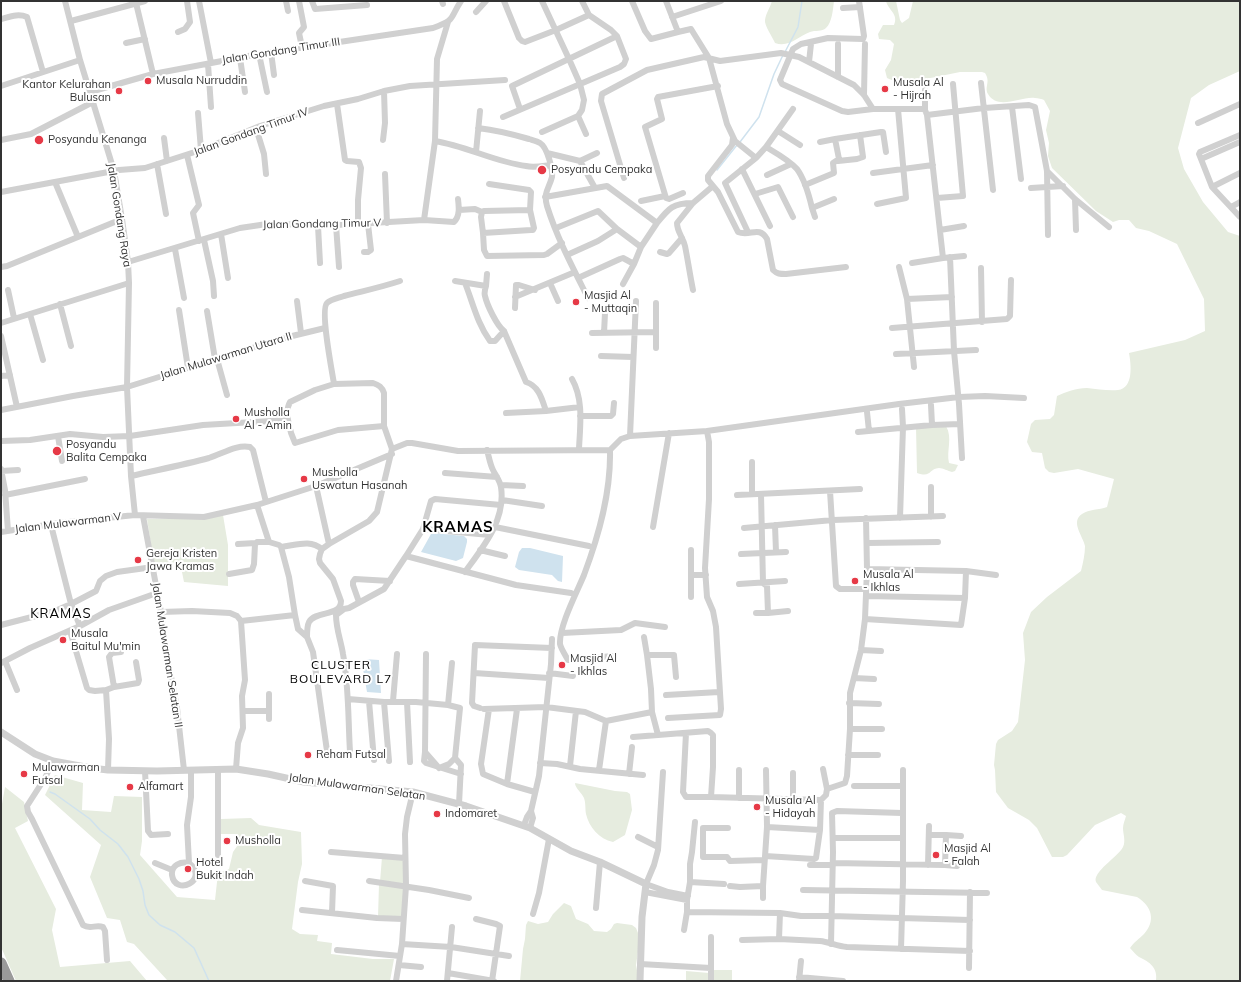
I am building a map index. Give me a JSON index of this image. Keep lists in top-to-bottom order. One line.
{"streets":{"street":["Jalan Gondang Timur III","Jalan Gondang Timur IV","Jalan Gondang Raya","Jalan Gondang Timur V","Jalan Mulawarman Utara II","Jalan Mulawarman V","Jalan Mulawarman Selatan II","Jalan Mulawarman Selatan"]},"crossings":[["Jalan Gondang Timur III","Jalan Gondang Raya"],["Jalan Gondang Timur IV","Jalan Gondang Raya"],["Jalan Gondang Raya","Jalan Gondang Timur V"],["Jalan Gondang Raya","Jalan Mulawarman Utara II"],["Jalan Gondang Raya","Jalan Mulawarman V"],["Jalan Mulawarman V","Jalan Mulawarman Selatan II"],["Jalan Mulawarman Selatan II","Jalan Mulawarman Selatan"]],"districts":["KRAMAS","KRAMAS","CLUSTER BOULEVARD L7"],"places":["Musala Nurruddin","Musala Al - Hijrah","Kantor Kelurahan Bulusan","Posyandu Kenanga","Posyandu Cempaka","Masjid Al - Muttaqin","Musholla Al - Amin","Posyandu Balita Cempaka","Musholla Uswatun Hasanah","Gereja Kristen Jawa Kramas","Musala Al - Ikhlas","Musala Baitul Mu'min","Masjid Al - Ikhlas","Reham Futsal","Mulawarman Futsal","Alfamart","Musala Al - Hidayah","Indomaret","Musholla","Masjid Al - Falah","Hotel Bukit Indah"]}
